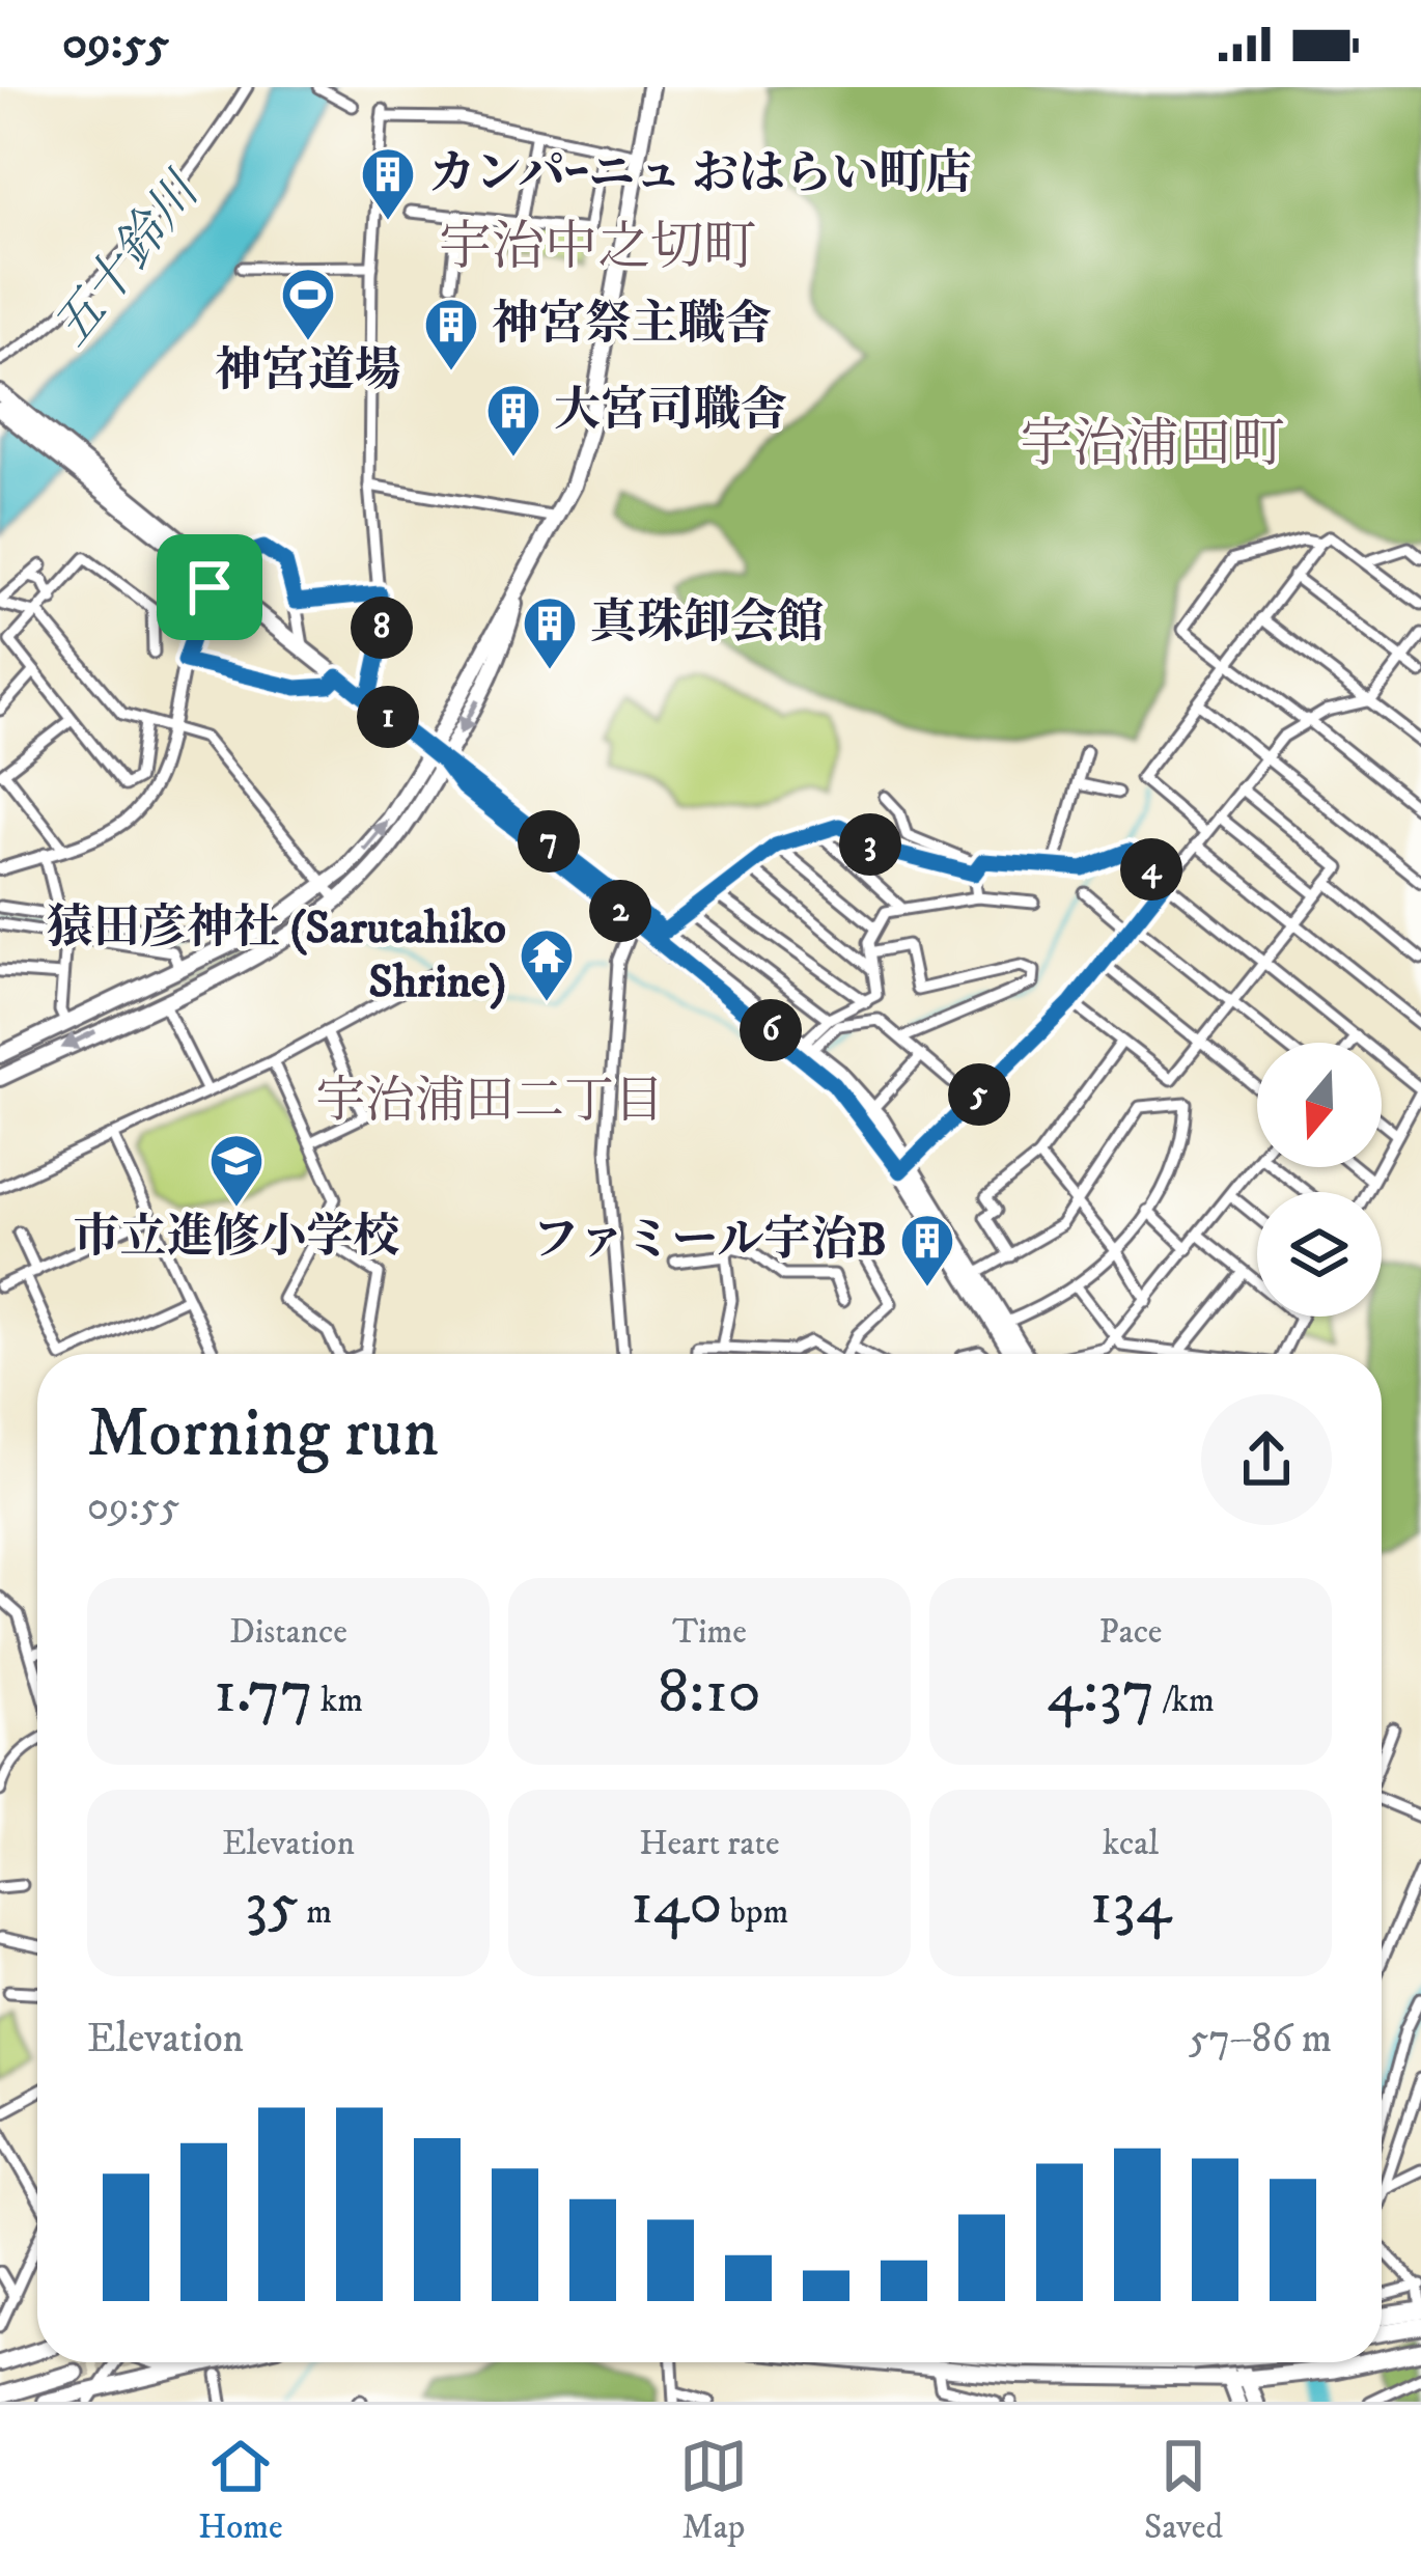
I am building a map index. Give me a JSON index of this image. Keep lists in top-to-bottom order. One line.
{"districts":["宇治中之切町","宇治浦田町","宇治浦田二丁目"],"water":["五十鈴川"],"places":{"building":["カンパｰニュ おはらい町店","神宮祭主職舎","大宮司職舎","真珠卸会館","ファミール宇治B"],"sports":["神宮道場"],"temple":["猿田彦神社 (Sarutahiko Shrine)"],"school or university":["市立進修小学校"]},"north":"bottom","page":{"status":"09:55","pins":["8","1","7","3","4","2","6","5"],"heading":["Morning run","09:55"],"stats":[["Distance","1.77 km"],["Time","8:10"],["Pace","4:37 /km"],["Elevation","35 m"],["Heart rate","140 bpm"],["kcal","134"]],"chart":["Elevation","57–86 m"],"tabs":["Home","Map","Saved"]}}
